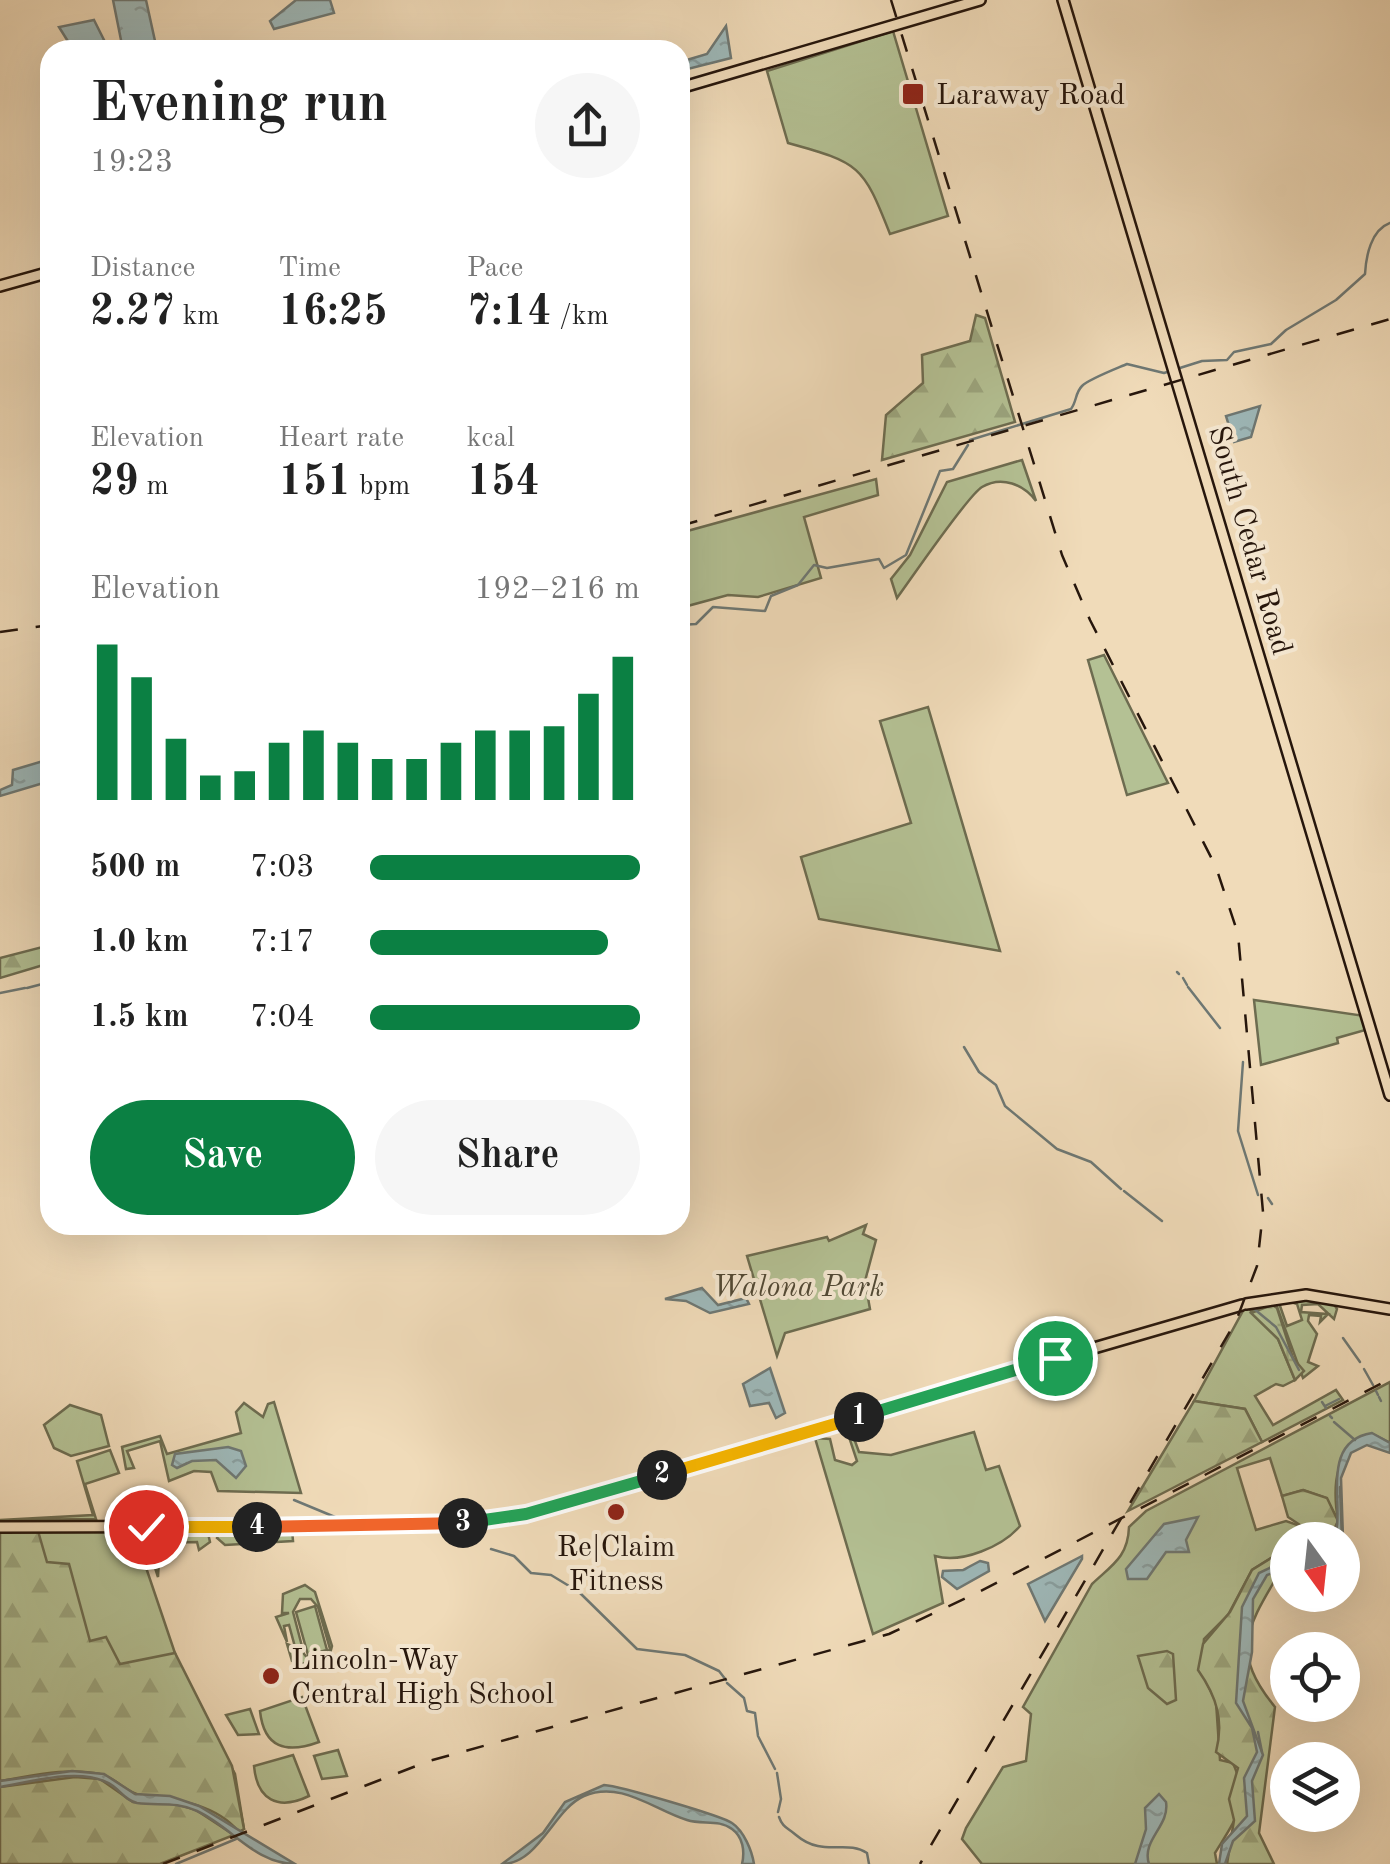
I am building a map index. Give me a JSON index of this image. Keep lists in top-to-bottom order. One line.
{"streets":{"main road":["South Cedar Road"]},"parks":["Walona Park"],"places":{"transit":["Laraway Road"],"other":["Re|Claim Fitness","Lincoln-Way Central High School"]},"north":"bottom","page":{"heading":["Evening run","19:23"],"stats":[["Distance","2.27 km"],["Time","16:25"],["Pace","7:14 /km"],["Elevation","29 m"],["Heart rate","151 bpm"],["kcal","154"]],"chart":["Elevation","192–216 m"],"list":[{"name":"500 m","note":"7:03"},{"name":"1.0 km","note":"7:17"},{"name":"1.5 km","note":"7:04"}],"buttons":["Save","Share"],"pins":["1","2","3","4"]}}
